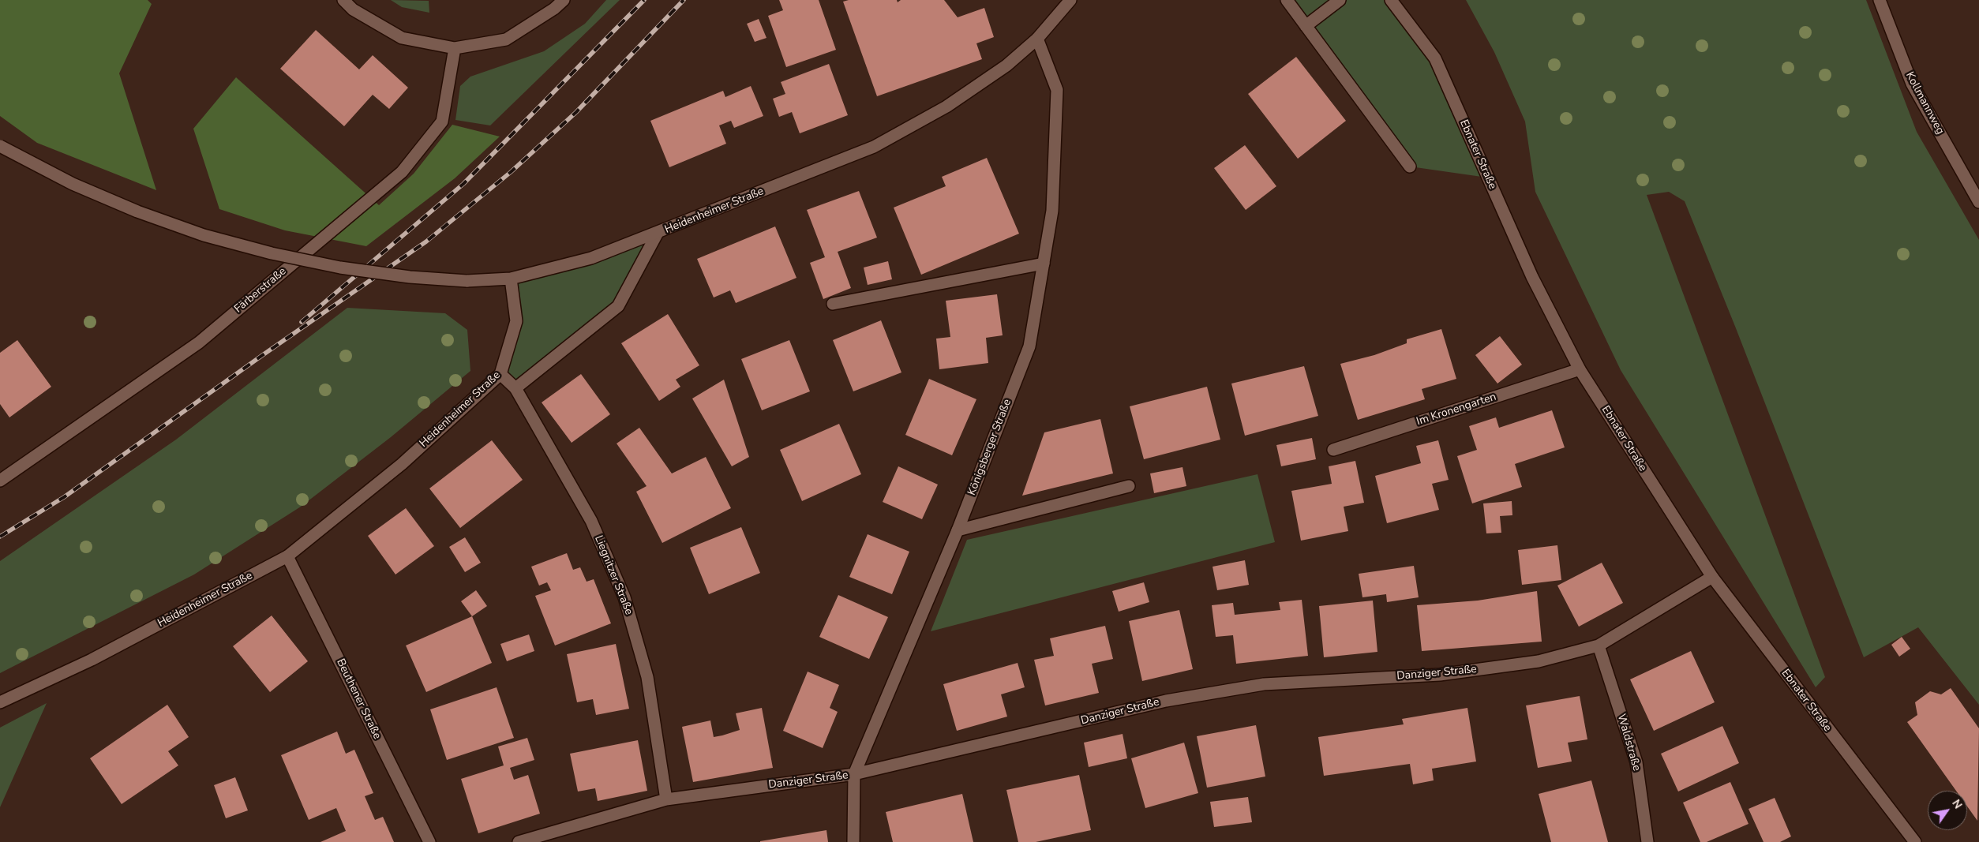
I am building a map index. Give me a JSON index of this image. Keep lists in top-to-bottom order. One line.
{"streets":{"street":["Kollmannweg","Ebnater Straße","Heidenheimer Straße","Färberstraße","Im Kronengarten","Königsberger Straße","Liegnitzer Straße","Danziger Straße","Beuthener Straße","Waldstraße"]},"crossings":[["Ebnater Straße","Im Kronengarten"],["Ebnater Straße","Danziger Straße"],["Heidenheimer Straße","Königsberger Straße"],["Heidenheimer Straße","Liegnitzer Straße"],["Heidenheimer Straße","Beuthener Straße"],["Königsberger Straße","Danziger Straße"],["Liegnitzer Straße","Danziger Straße"],["Danziger Straße","Waldstraße"]],"north":"top right"}
